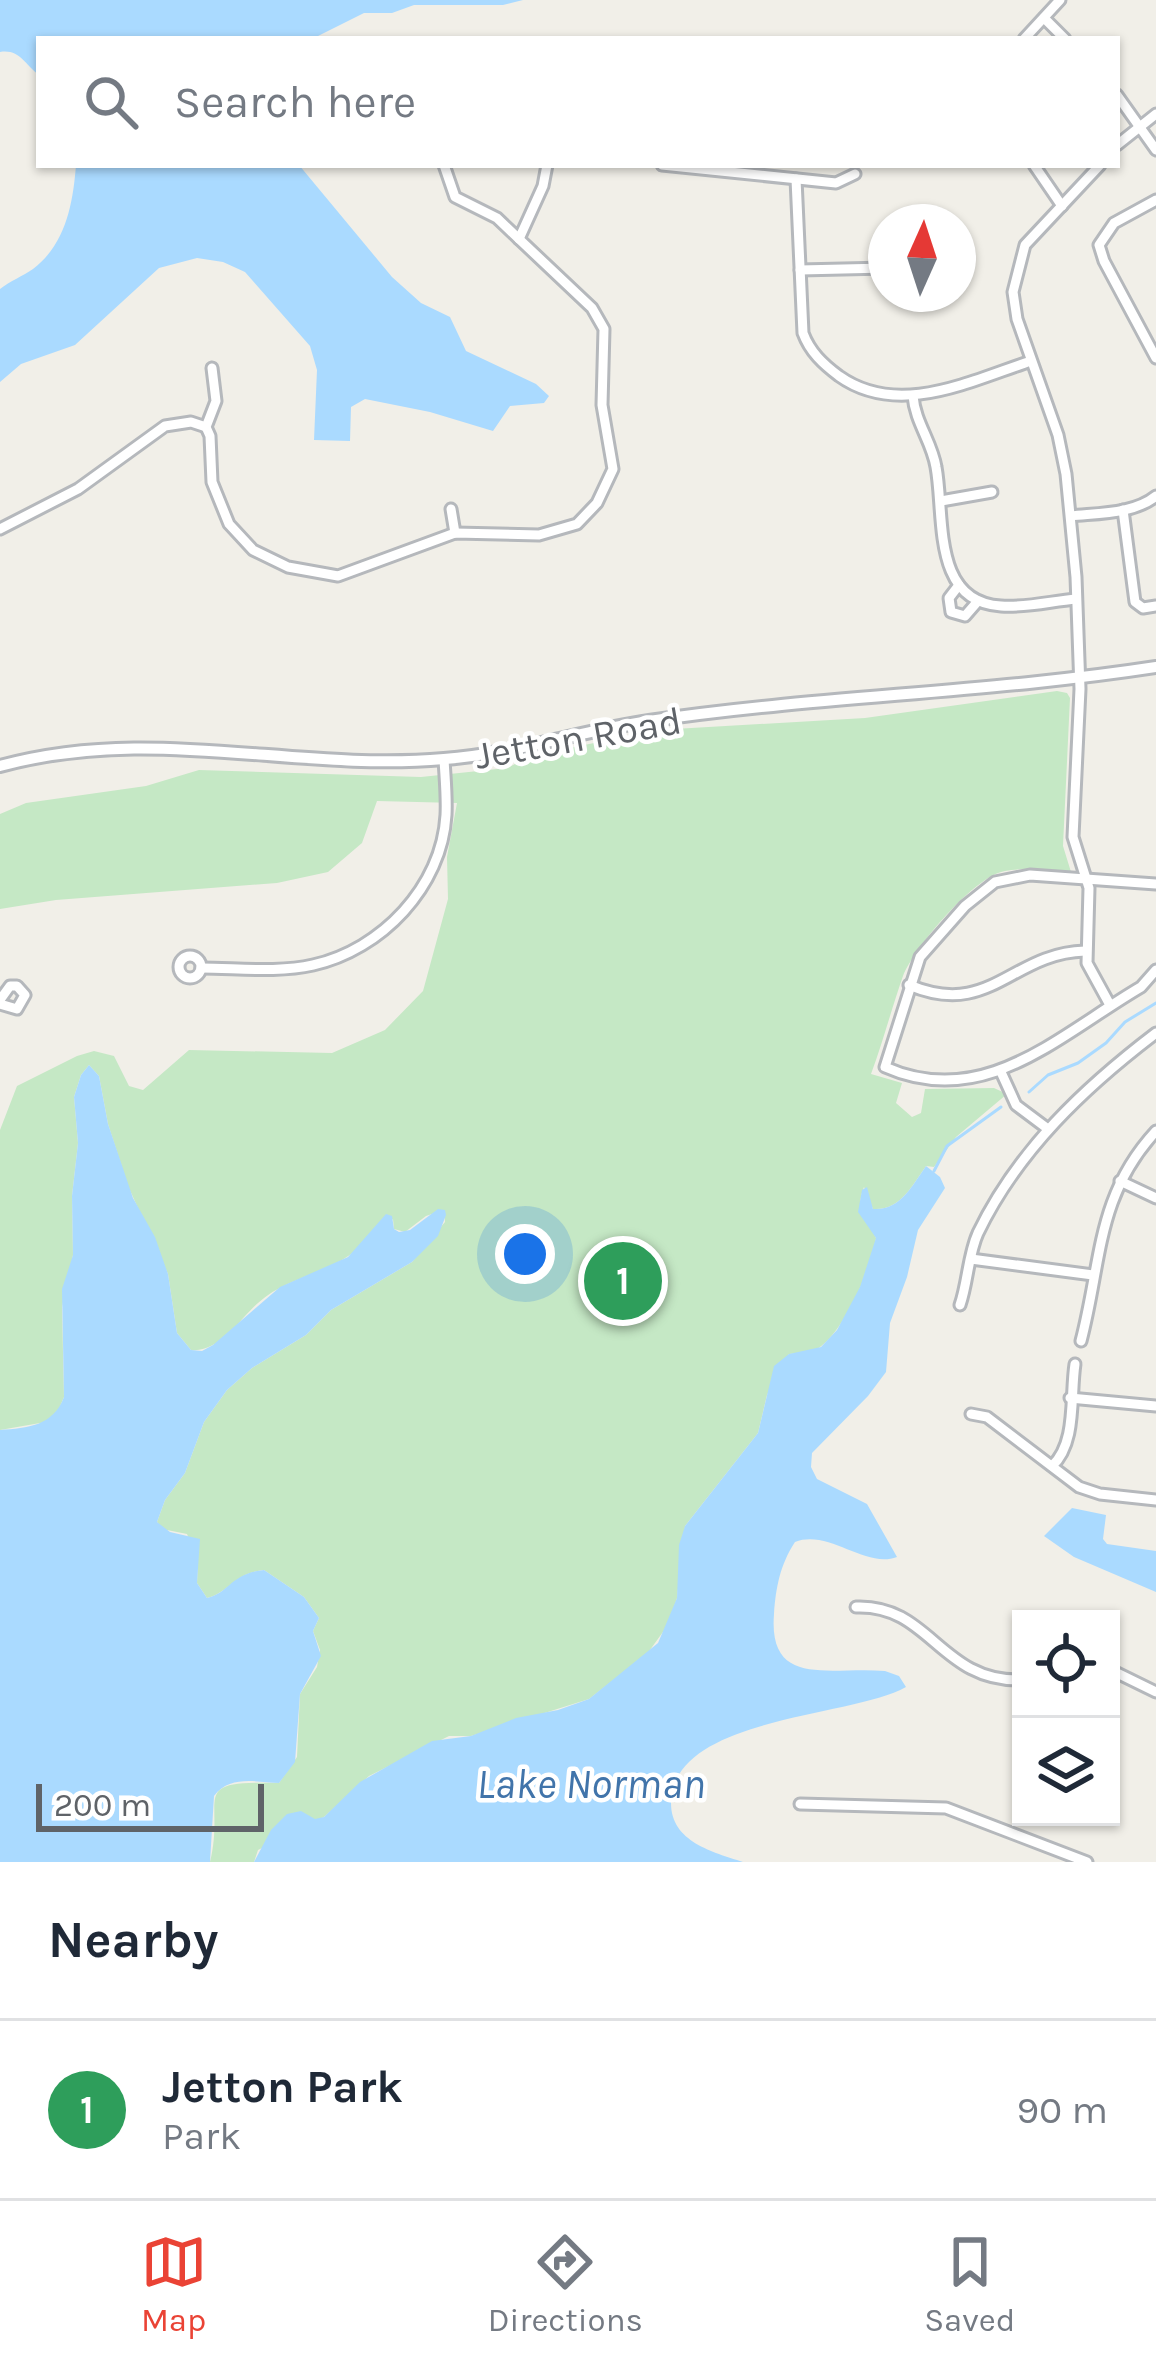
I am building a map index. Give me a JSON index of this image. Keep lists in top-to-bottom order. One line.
{"streets":{"street":["Jetton Road"]},"water":["Lake Norman"],"scale_bar":"200 m","north":"top","page":{"search":"Search here","pins":"1","scale":"200 m","heading":"Nearby","list":[{"mark":"1","name":"Jetton Park","note":"Park","value":"90 m"}],"nav":["Map","Directions","Saved"]}}
